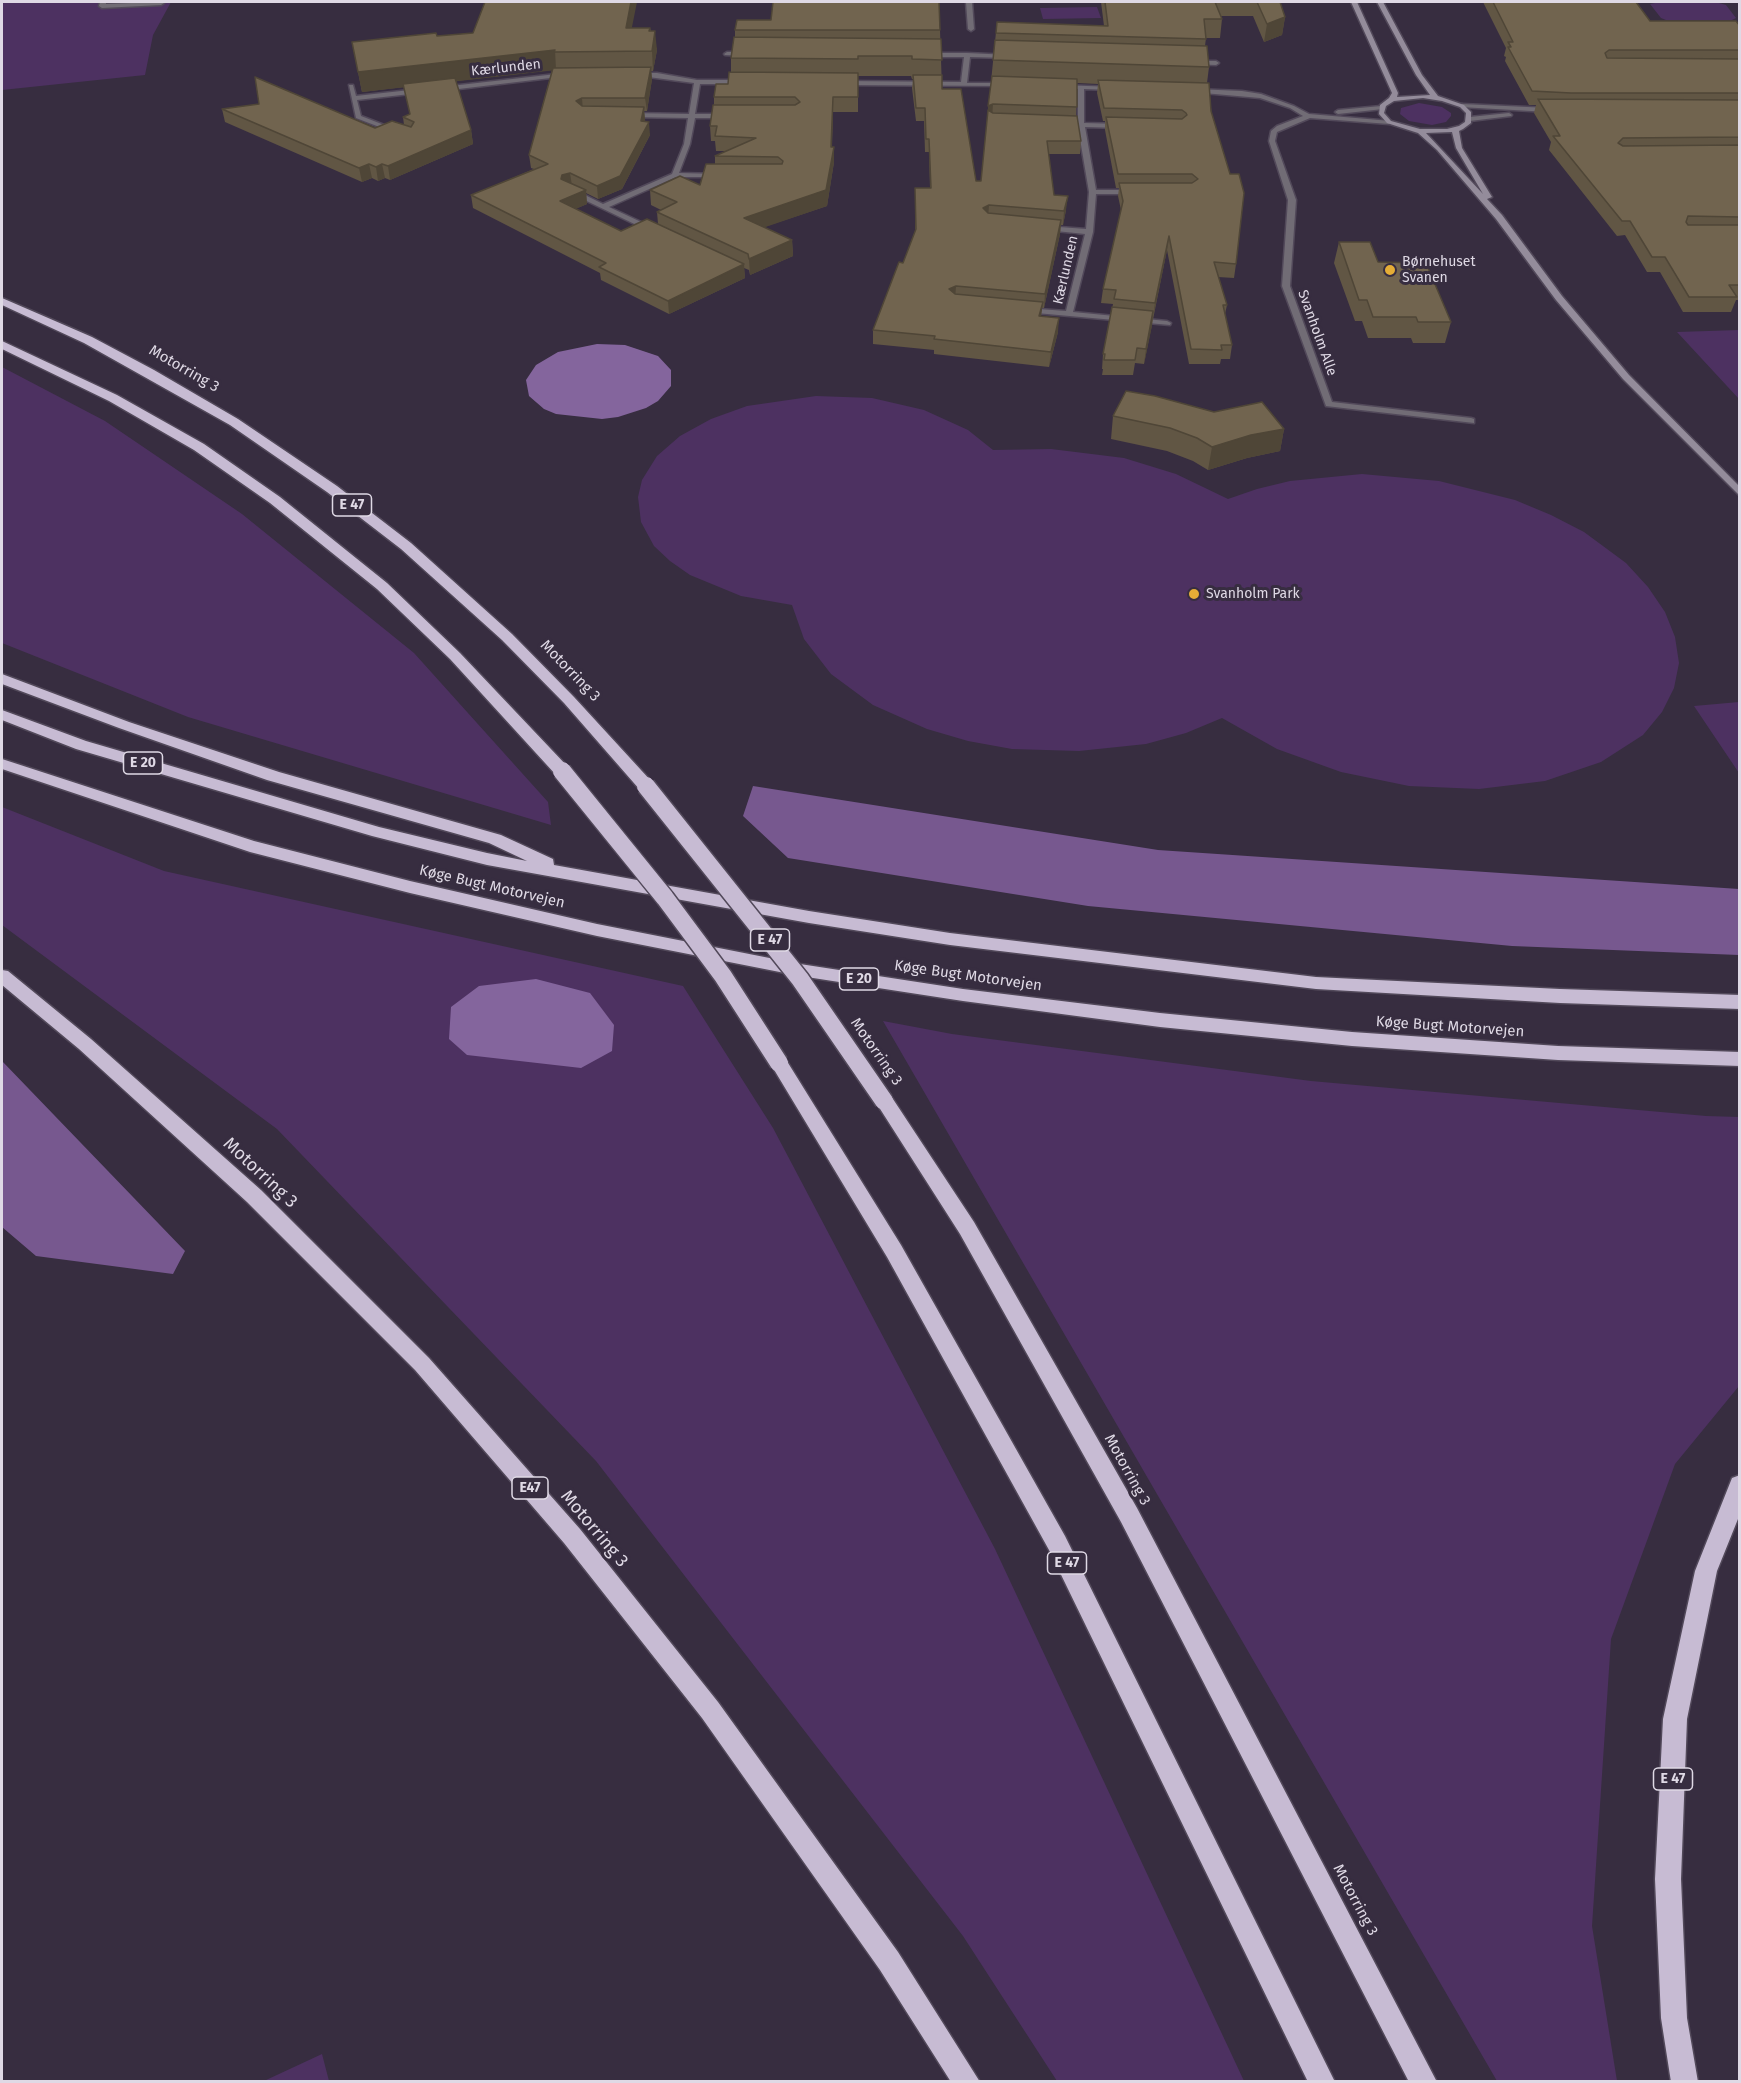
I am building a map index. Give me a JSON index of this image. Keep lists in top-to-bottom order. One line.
{"streets":{"highway":["Motorring 3","E 47","E 20","Køge Bugt Motorvejen","E47"],"street":["Kærlunden","Svanholm Alle"]},"places":["Børnehuset Svanen","Svanholm Park"]}
